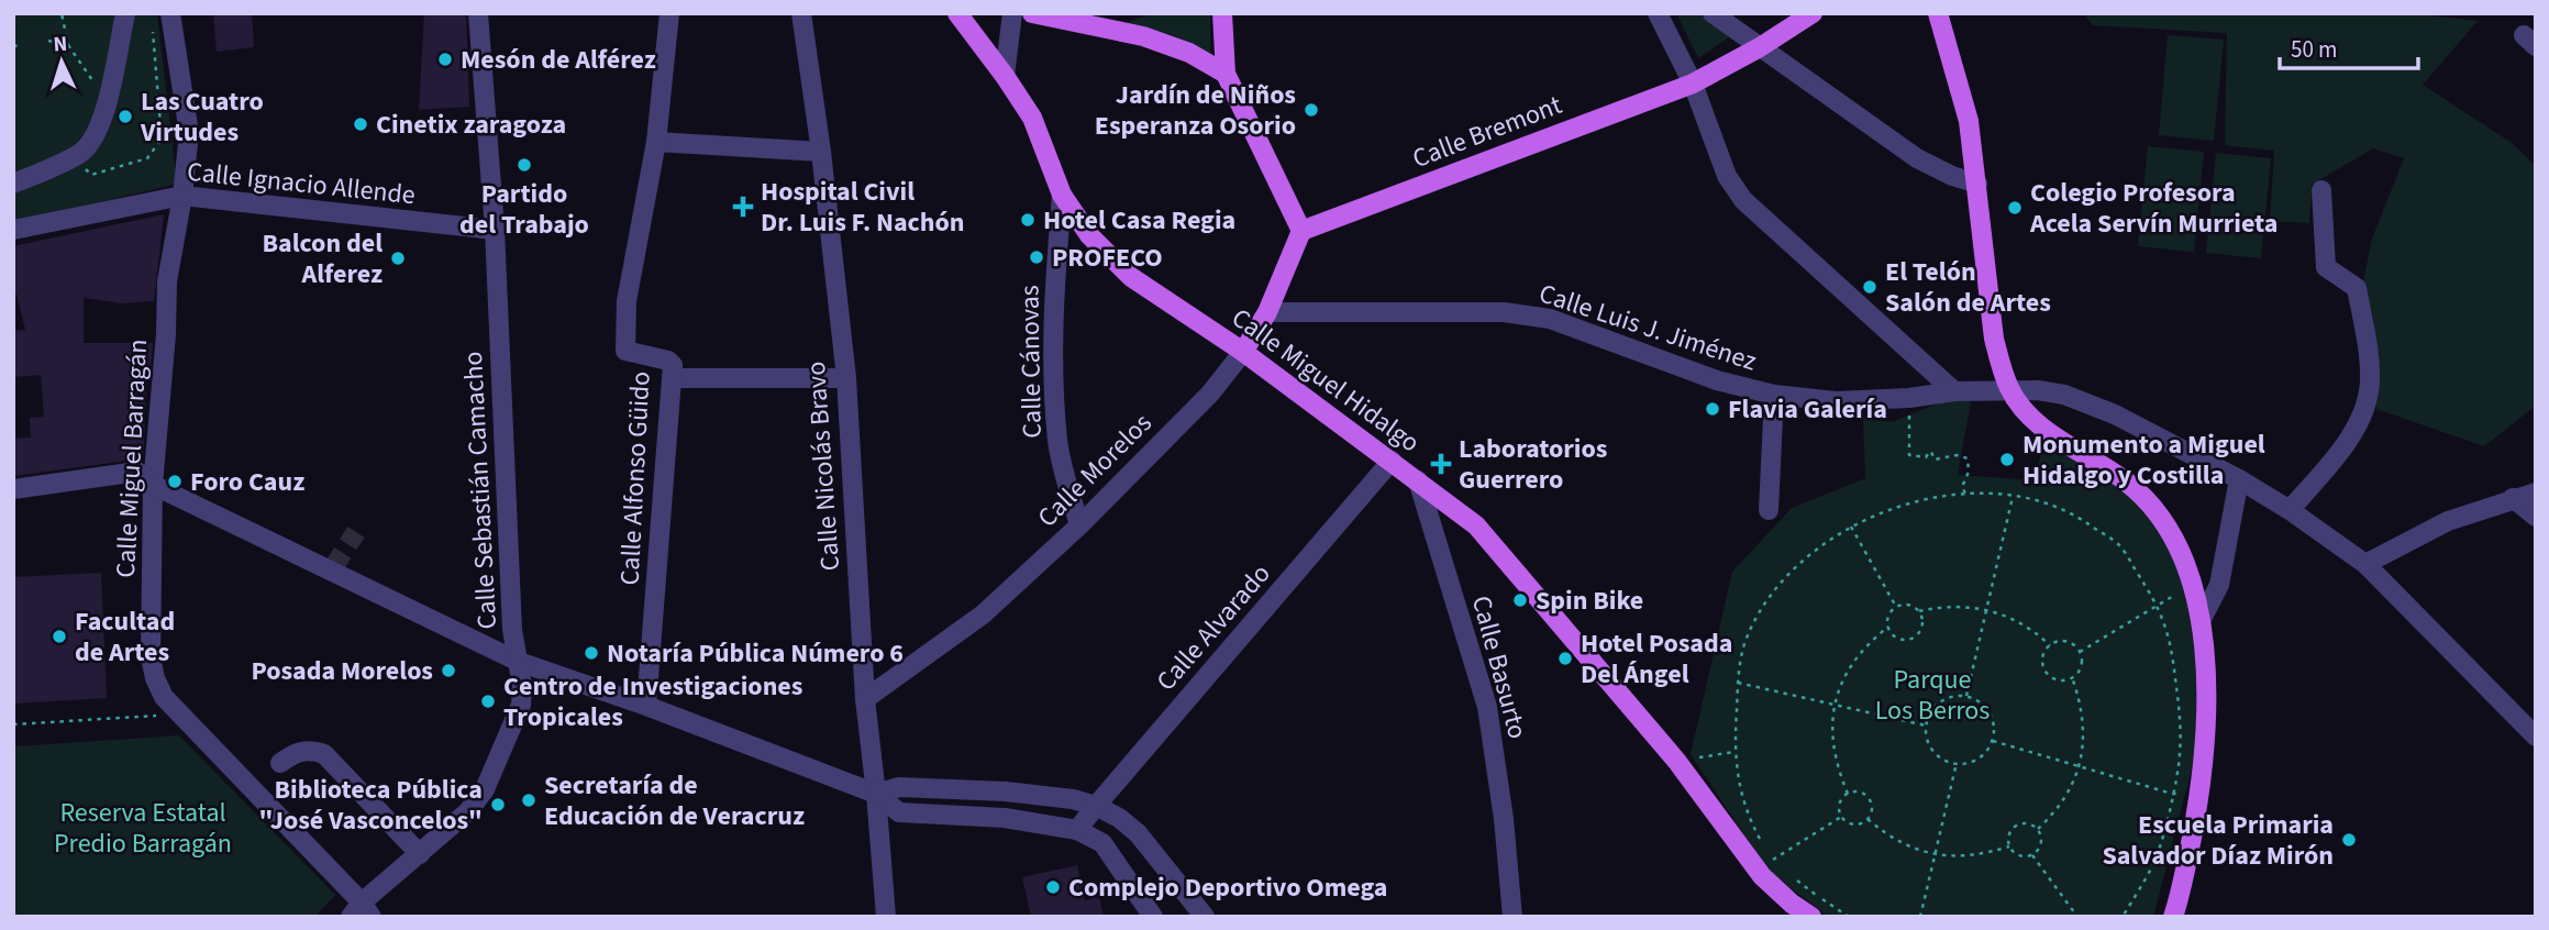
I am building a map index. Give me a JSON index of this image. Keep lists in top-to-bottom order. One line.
{"streets":{"main road":["Calle Bremont","Calle Miguel Hidalgo","Calle Morelos"],"street":["Calle Ignacio Allende","Calle Luis J. Jiménez","Calle Cánovas","Calle Miguel Barragán","Calle Nicolás Bravo","Calle Alfonso Güido","Calle Sebastián Camacho","Calle Alvarado","Calle Basurto"]},"crossings":[["Calle Bremont","Calle Morelos"],["Calle Ignacio Allende","Calle Miguel Barragán"],["Calle Ignacio Allende","Calle Sebastián Camacho"],["Calle Luis J. Jiménez","Calle Morelos"],["Calle Cánovas","Calle Miguel Hidalgo"],["Calle Cánovas","Calle Morelos"],["Calle Miguel Hidalgo","Calle Morelos"],["Calle Miguel Hidalgo","Calle Alvarado"],["Calle Miguel Hidalgo","Calle Basurto"],["Calle Miguel Barragán","Calle Sebastián Camacho"],["Calle Nicolás Bravo","Calle Morelos"]],"parks":["Parque Los Berros","Reserva Estatal Predio Barragán"],"places":{"other":["Mesón de Alférez","Jardín de Niños Esperanza Osorio","Las Cuatro Virtudes","Cinetix zaragoza","Partido del Trabajo","Colegio Profesora Acela Servín Murrieta","Hotel Casa Regia","PROFECO","Balcon del Alferez","El Telón Salón de Artes","Flavia Galería","Monumento a Miguel Hidalgo y Costilla","Foro Cauz","Spin Bike","Facultad de Artes","Notaría Pública Número 6","Hotel Posada Del Ángel","Posada Morelos","Centro de Investigaciones Tropicales","Secretaría de Educación de Veracruz","Biblioteca Pública \"José Vasconcelos\"","Escuela Primaria Salvador Díaz Mirón","Complejo Deportivo Omega"],"health":["Hospital Civil Dr. Luis F. Nachón","Laboratorios Guerrero"]},"scale_bar":"50 m","north":"top"}
